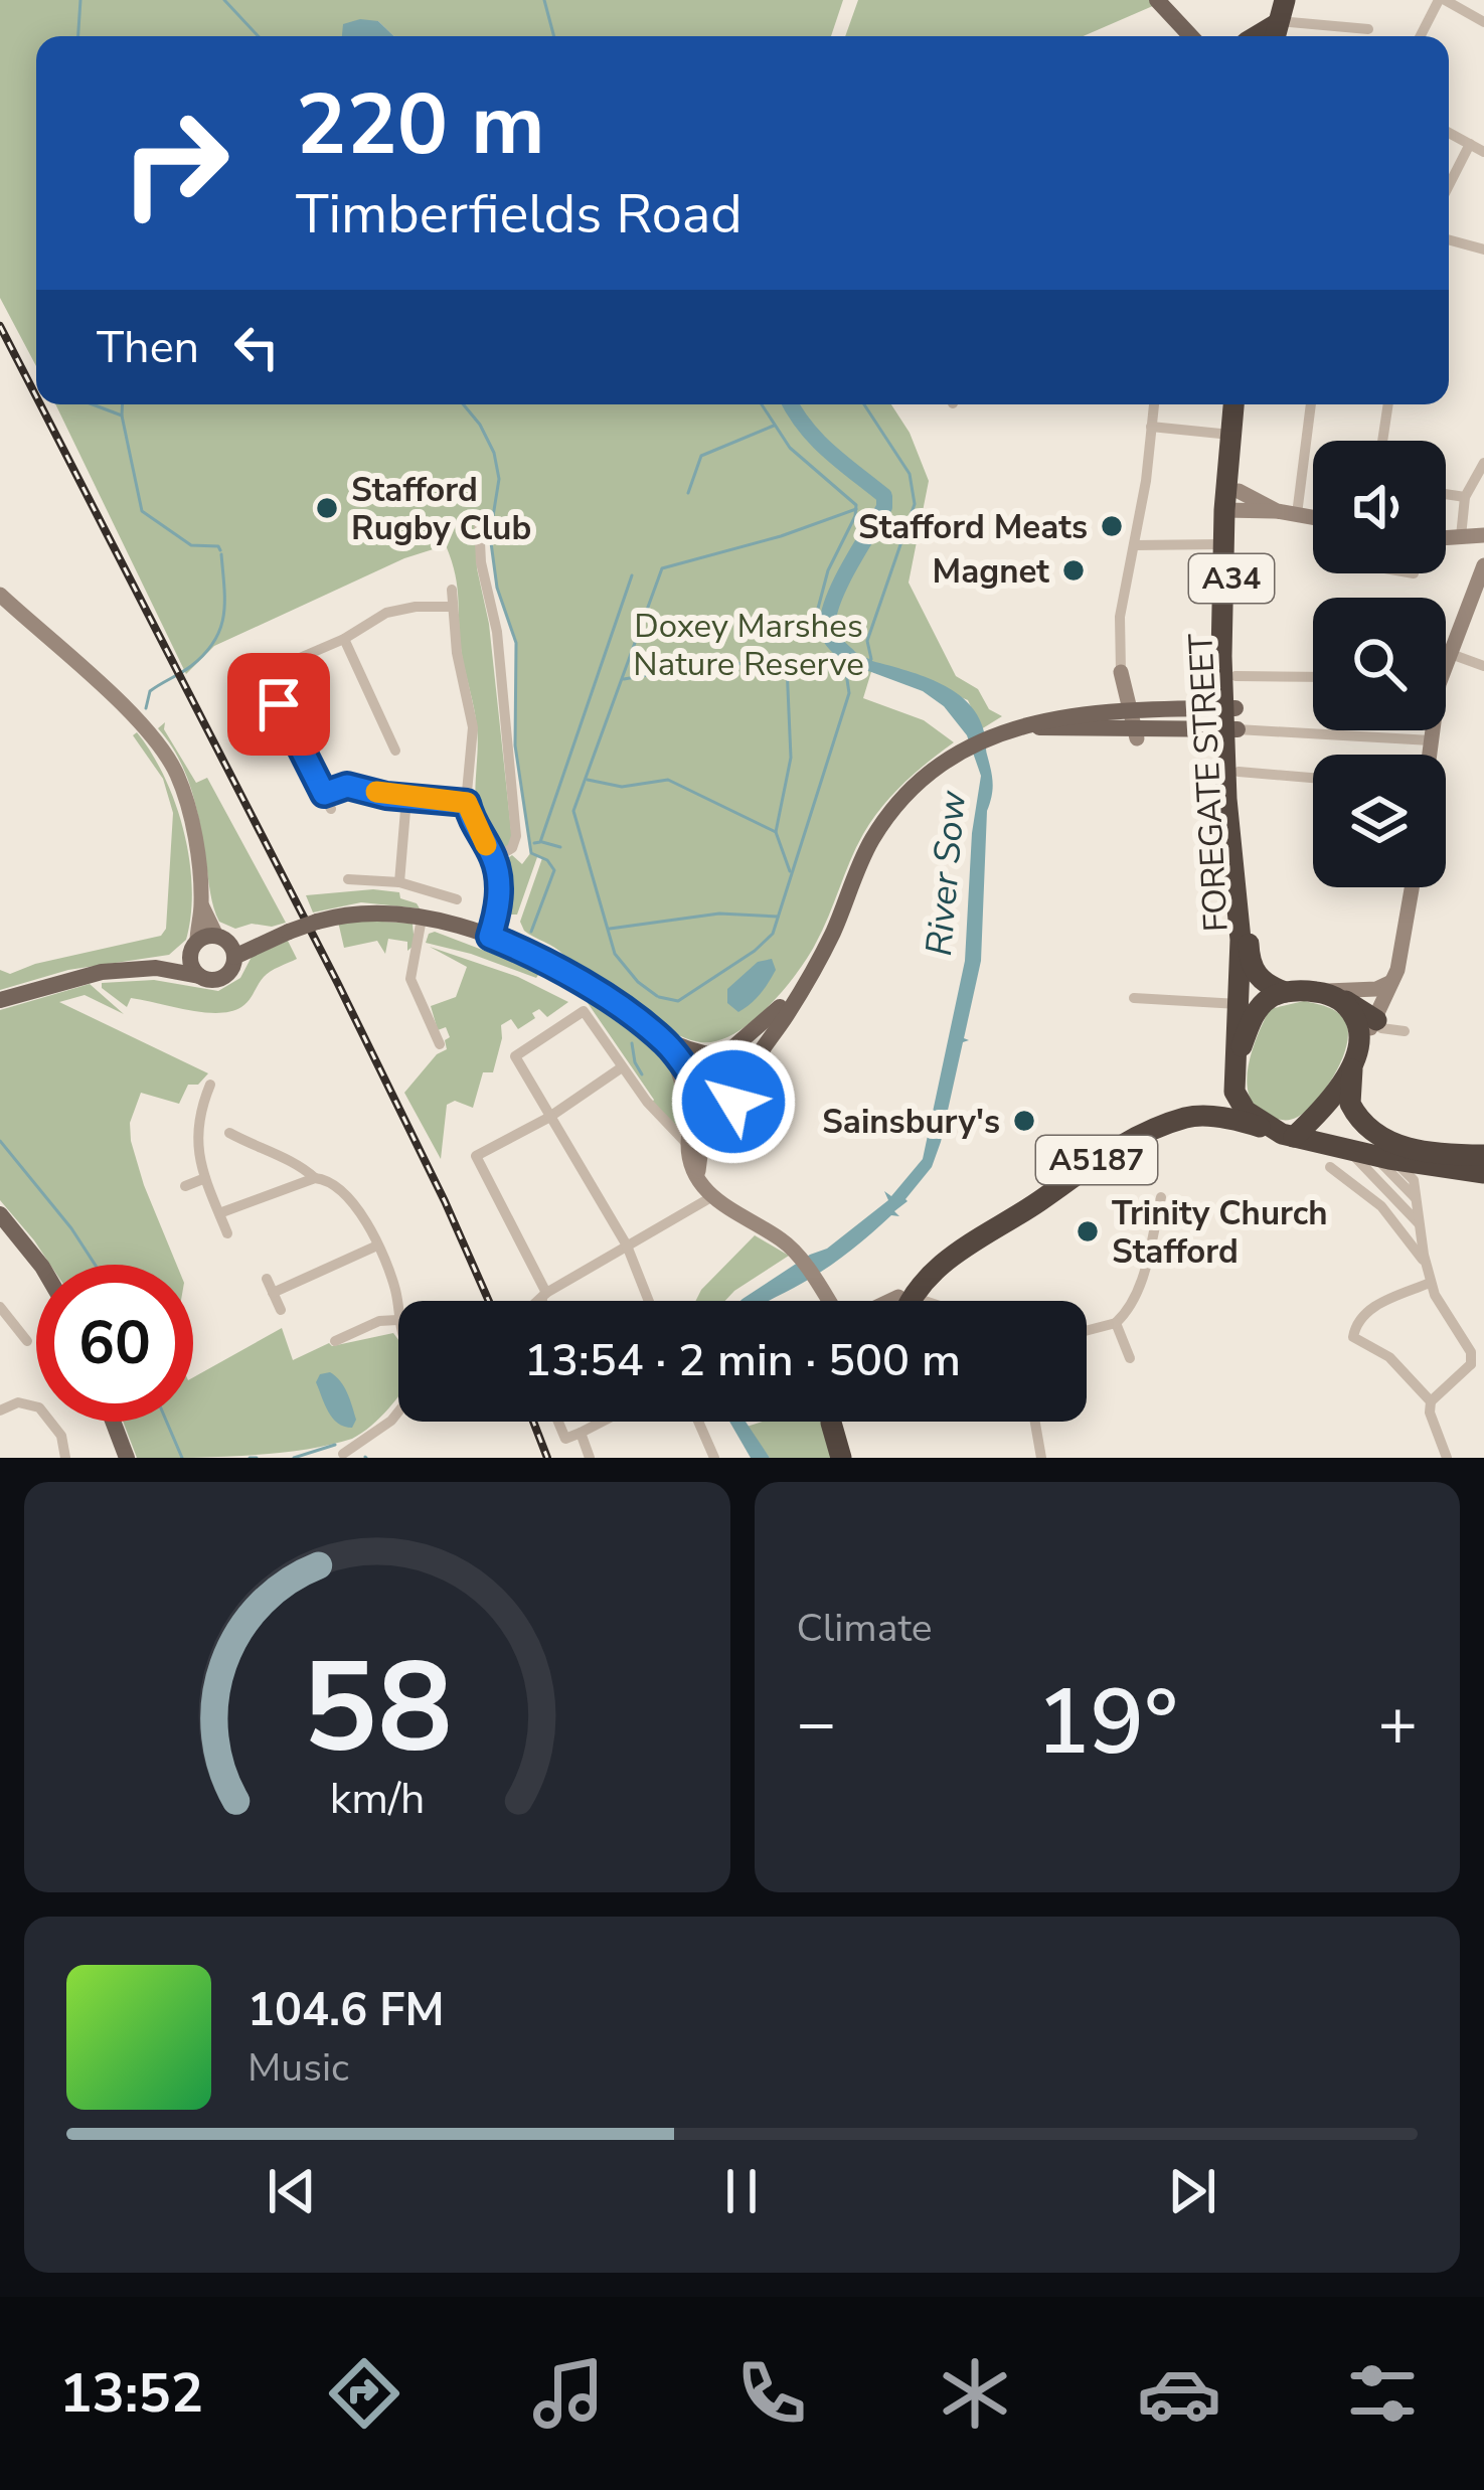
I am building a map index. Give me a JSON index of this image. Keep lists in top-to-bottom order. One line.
{"streets":{"highway":["A34","FOREGATE STREET","A5187"]},"crossings":[["A34","FOREGATE STREET"],["A34","A5187"],["FOREGATE STREET","A5187"]],"water":["River Sow"],"parks":["Doxey Marshes Nature Reserve"],"places":["Stafford Rugby Club","Stafford Meats","Magnet","Sainsbury's","Trinity Church Stafford"],"page":{"turn":["220 m","Timberfields Road"],"then":"Then","limit":"60","trip":"13:54 · 2 min · 500 m","tile":"Climate","heat":["−","19°","+"],"song":["104.6 FM","Music"],"tabs":"13:52","gauge":["58","km/h"]}}
